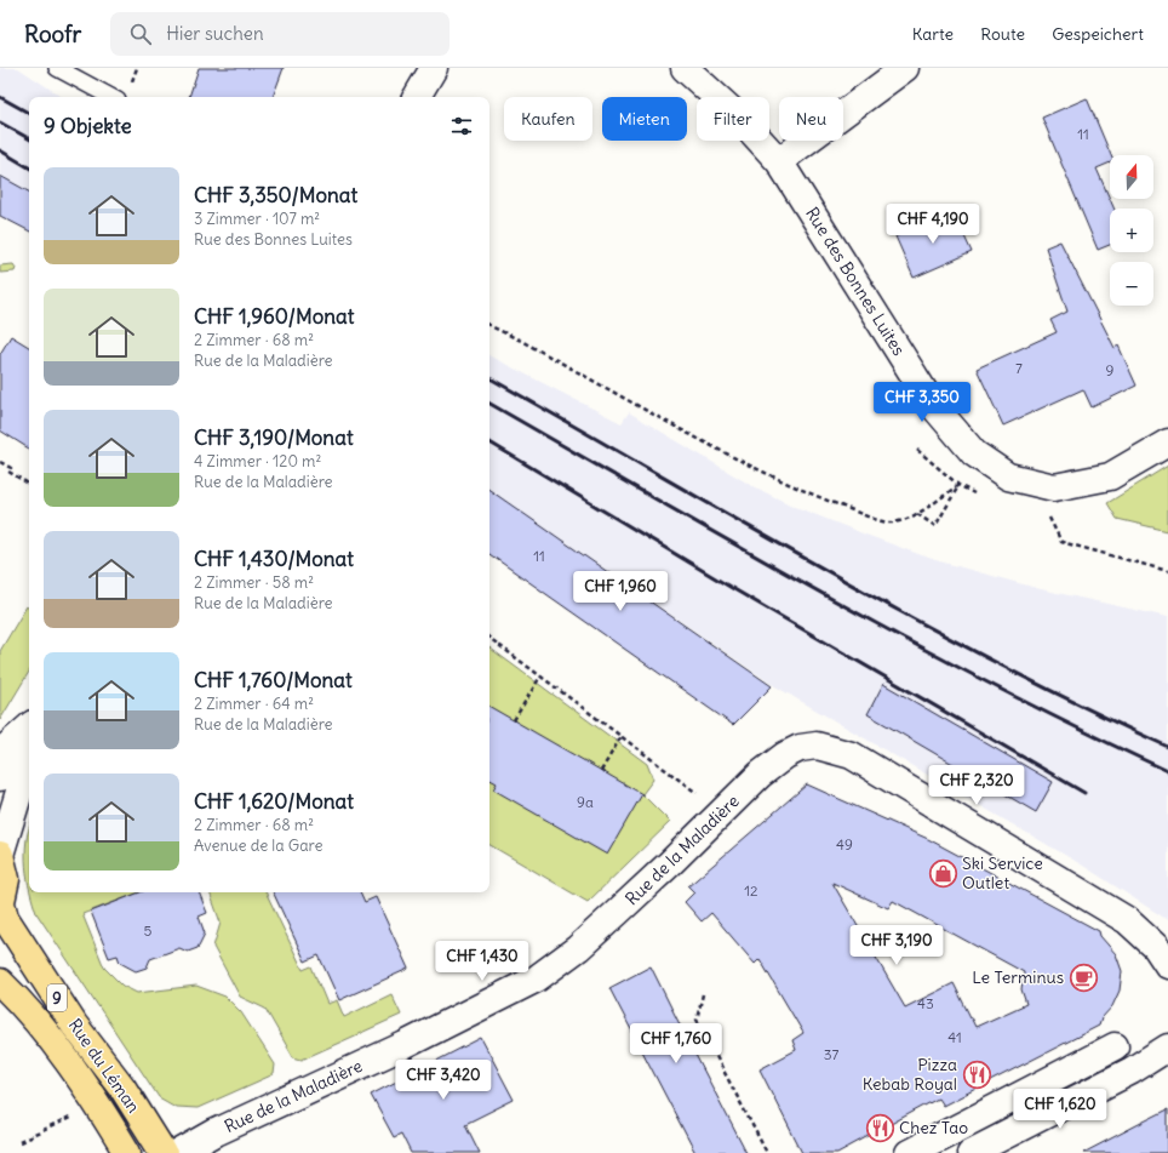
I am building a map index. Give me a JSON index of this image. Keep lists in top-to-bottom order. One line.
{"streets":{"main road":["9","Rue du Léman"],"street":["Rue des Bonnes Luites","Rue de la Maladière"]},"crossings":[["9","Rue du Léman"]],"places":{"shop":["Ski Service Outlet"],"cafe":["Le Terminus"],"restaurant":["Pizza Kebab Royal","Chez Tao"]},"house_numbers":["11","7","9","11","9a","49","12","5","43","41","37"],"north":"top","page":{"header":"Roofr","search":"Hier suchen","nav":["Karte","Route","Gespeichert"],"chip":["Kaufen","Mieten","Filter","Neu"],"heading":"9 Objekte","map_buttons":["+","−"],"list":[{"name":"CHF 3,350/Monat","note":"3 Zimmer · 107 m² · Rue des Bonnes Luites"},{"name":"CHF 1,960/Monat","note":"2 Zimmer · 68 m² · Rue de la Maladière"},{"name":"CHF 3,190/Monat","note":"4 Zimmer · 120 m² · Rue de la Maladière"},{"name":"CHF 1,430/Monat","note":"2 Zimmer · 58 m² · Rue de la Maladière"},{"name":"CHF 1,760/Monat","note":"2 Zimmer · 64 m² · Rue de la Maladière"},{"name":"CHF 1,620/Monat","note":"2 Zimmer · 68 m² · Avenue de la Gare"}],"price":["CHF 4,190","CHF 3,350","CHF 1,960","CHF 2,320","CHF 3,190","CHF 1,430","CHF 1,760","CHF 3,420","CHF 1,620"]}}
